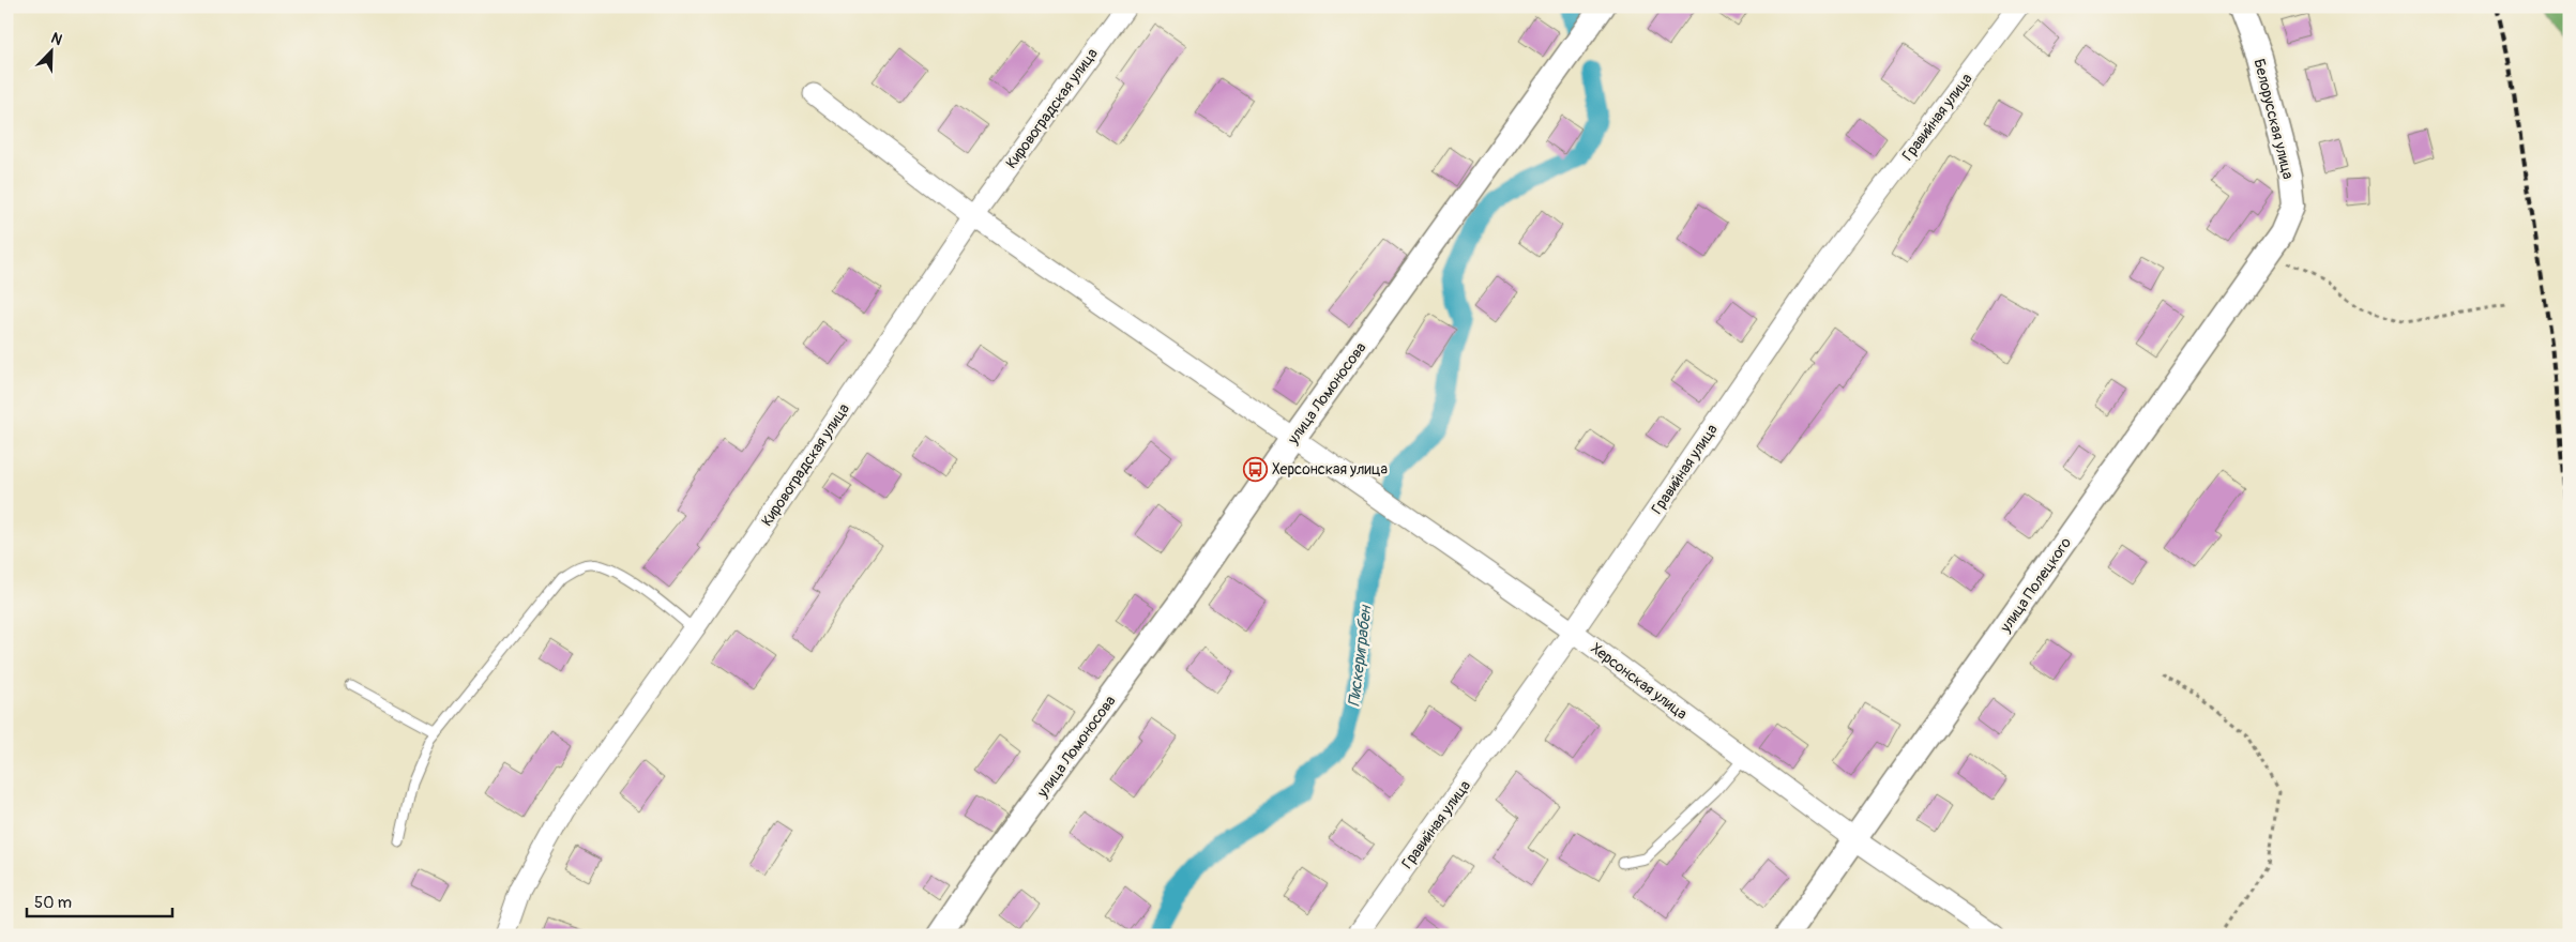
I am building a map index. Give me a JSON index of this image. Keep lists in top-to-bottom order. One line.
{"streets":{"street":["Кировоградская улица","Гравийная улица","Белорусская улица","улица Ломоносова","улица Полецкого","Херсонская улица"]},"crossings":[["Кировоградская улица","Херсонская улица"],["Гравийная улица","Херсонская улица"],["Белорусская улица","улица Полецкого"],["улица Ломоносова","Херсонская улица"],["улица Полецкого","Херсонская улица"]],"water":["Пискериграбен"],"places":{"bus stop":["Херсонская улица"]},"scale_bar":"50 m","north":"top right"}
